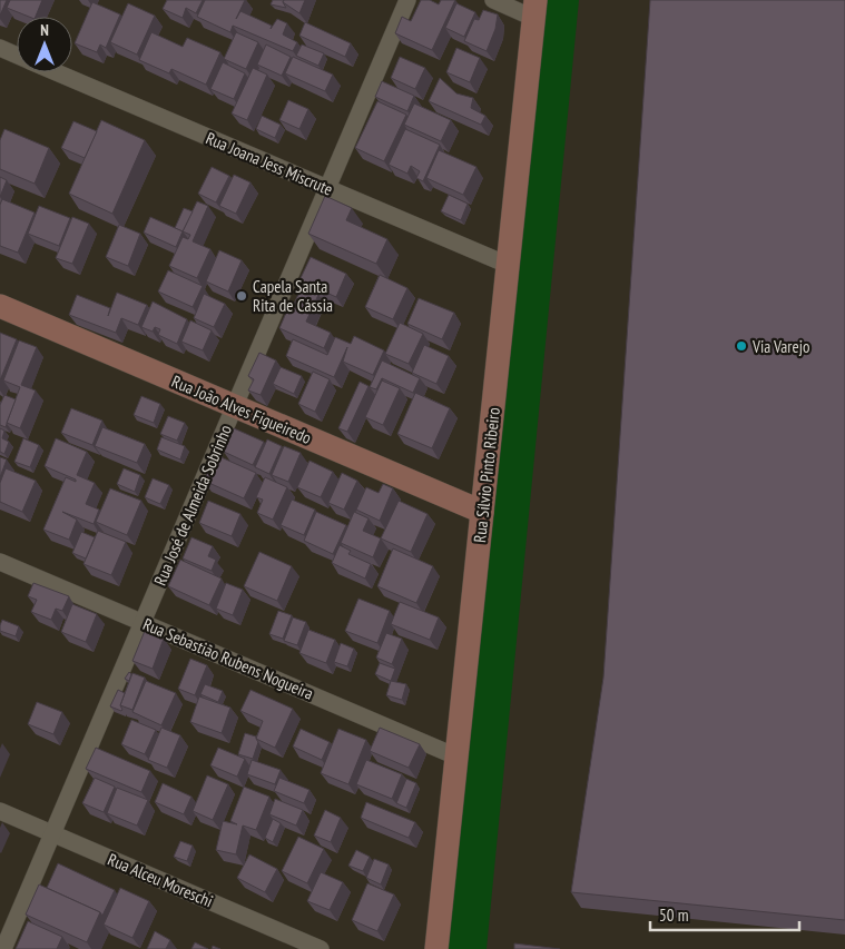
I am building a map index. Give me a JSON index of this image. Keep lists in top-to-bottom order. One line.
{"streets":{"street":["Rua Joana Jess Miscrute","Rua João Alves Figueiredo","Rua Sílvio Pinto Ribeiro","Rua José de Almeida Sobrinho","Rua Sebastião Rubens Nogueira","Rua Alceu Moreschi"]},"crossings":[["Rua Joana Jess Miscrute","Rua Sílvio Pinto Ribeiro"],["Rua Joana Jess Miscrute","Rua José de Almeida Sobrinho"],["Rua João Alves Figueiredo","Rua Sílvio Pinto Ribeiro"],["Rua João Alves Figueiredo","Rua José de Almeida Sobrinho"],["Rua Sílvio Pinto Ribeiro","Rua Sebastião Rubens Nogueira"],["Rua José de Almeida Sobrinho","Rua Sebastião Rubens Nogueira"],["Rua José de Almeida Sobrinho","Rua Alceu Moreschi"]],"places":["Capela Santa Rita de Cássia","Via Varejo"],"scale_bar":"50 m","north":"top"}
